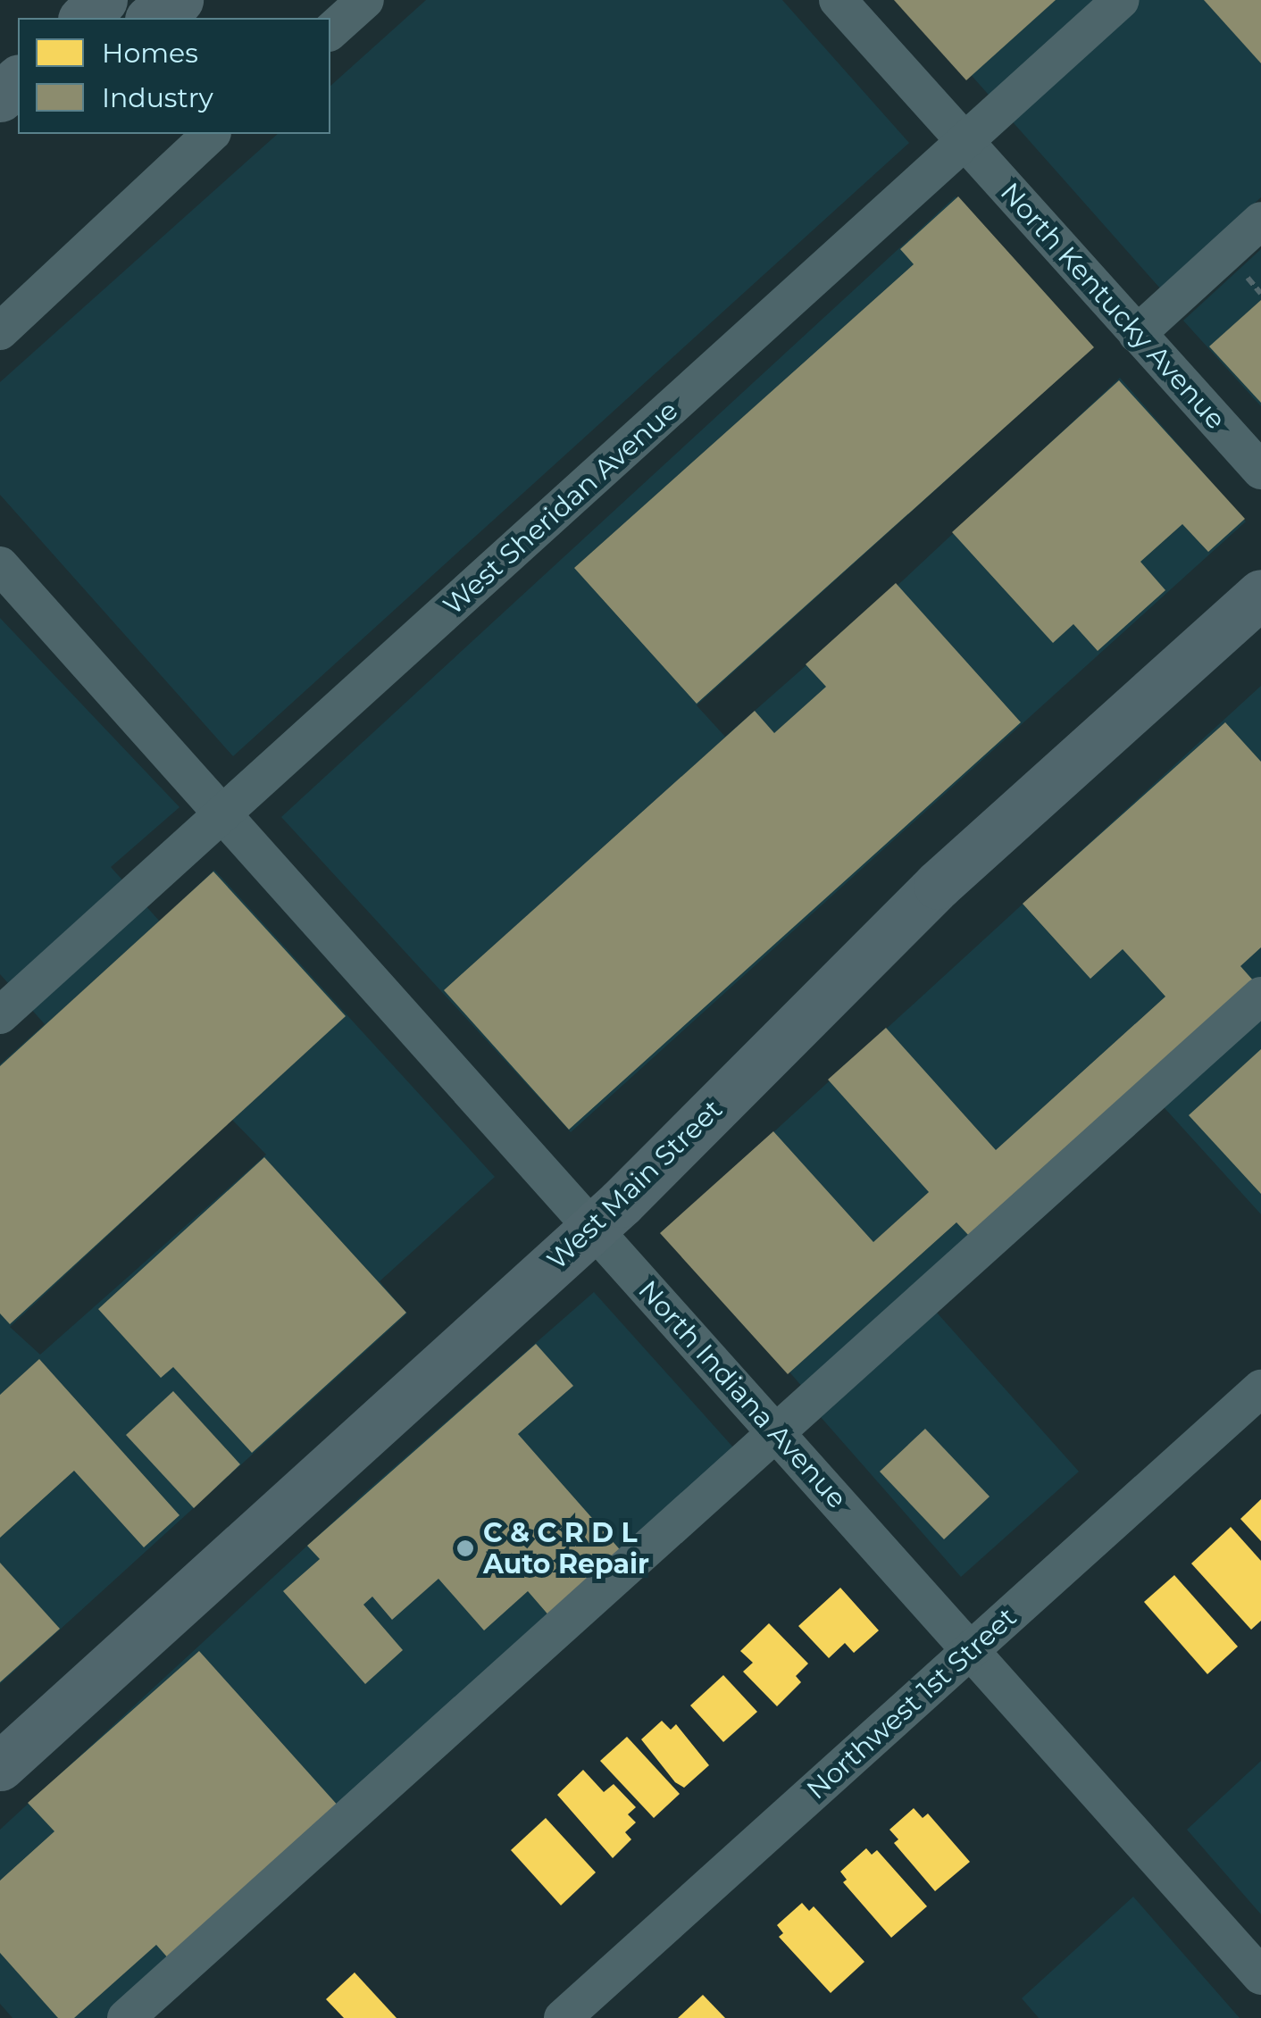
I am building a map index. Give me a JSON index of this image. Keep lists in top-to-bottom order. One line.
{"streets":{"main road":["West Main Street"],"street":["North Kentucky Avenue","West Sheridan Avenue","North Indiana Avenue","Northwest 1st Street"]},"crossings":[["North Kentucky Avenue","West Sheridan Avenue"],["West Sheridan Avenue","North Indiana Avenue"],["West Main Street","North Indiana Avenue"],["North Indiana Avenue","Northwest 1st Street"]],"places":["C & C R D L Auto Repair"],"legend":["Homes","Industry"]}
